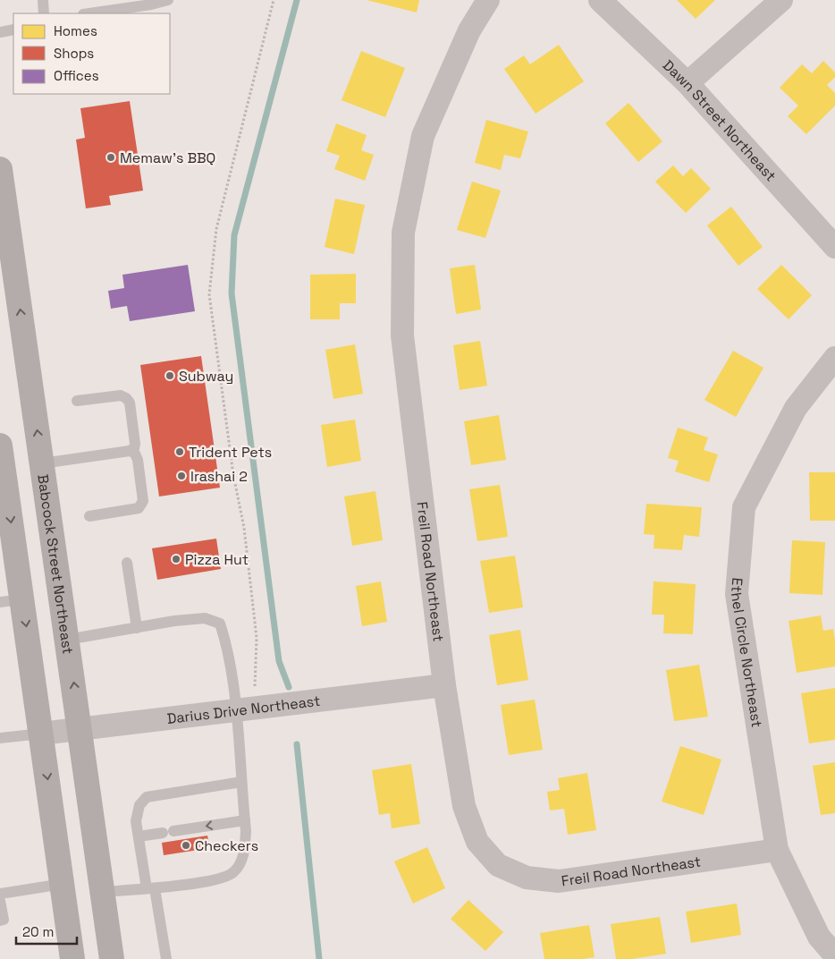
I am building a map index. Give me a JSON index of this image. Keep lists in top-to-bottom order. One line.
{"streets":{"main road":["Babcock Street Northeast"],"street":["Dawn Street Northeast","Freil Road Northeast","Ethel Circle Northeast","Darius Drive Northeast"]},"crossings":[["Babcock Street Northeast","Darius Drive Northeast"],["Freil Road Northeast","Ethel Circle Northeast"],["Freil Road Northeast","Darius Drive Northeast"]],"one_way":["Babcock Street Northeast"],"places":["Memaw's BBQ","Subway","Trident Pets","Irashai 2","Pizza Hut","Checkers"],"legend":["Homes","Shops","Offices"],"scale_bar":"20 m"}
